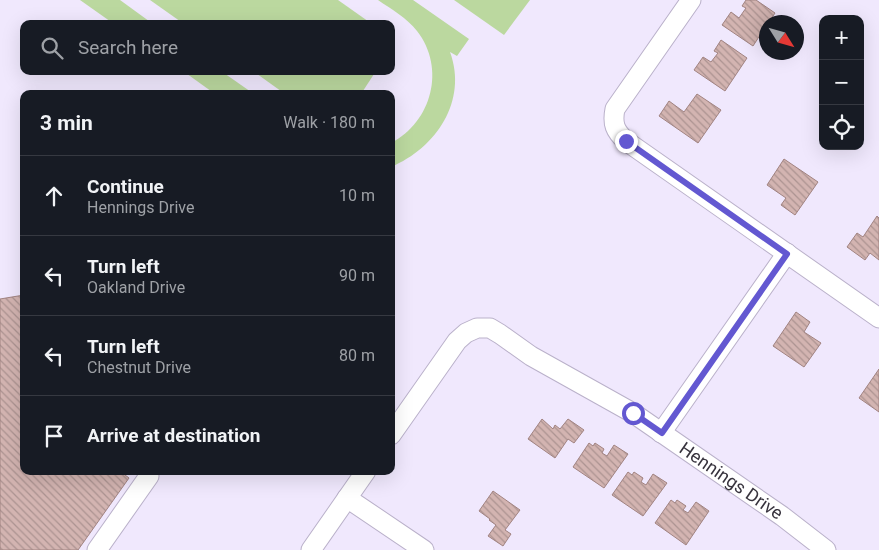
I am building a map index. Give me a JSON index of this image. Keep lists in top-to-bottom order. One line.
{"streets":{"street":["Hennings Drive"]},"north":"bottom right","page":{"map_buttons":["+","−"],"search":"Search here","heading":["3 min","Walk · 180 m"],"list":[["Continue","Hennings Drive","10 m"],["Turn left","Oakland Drive","90 m"],["Turn left","Chestnut Drive","80 m"],"Arrive at destination"]}}
